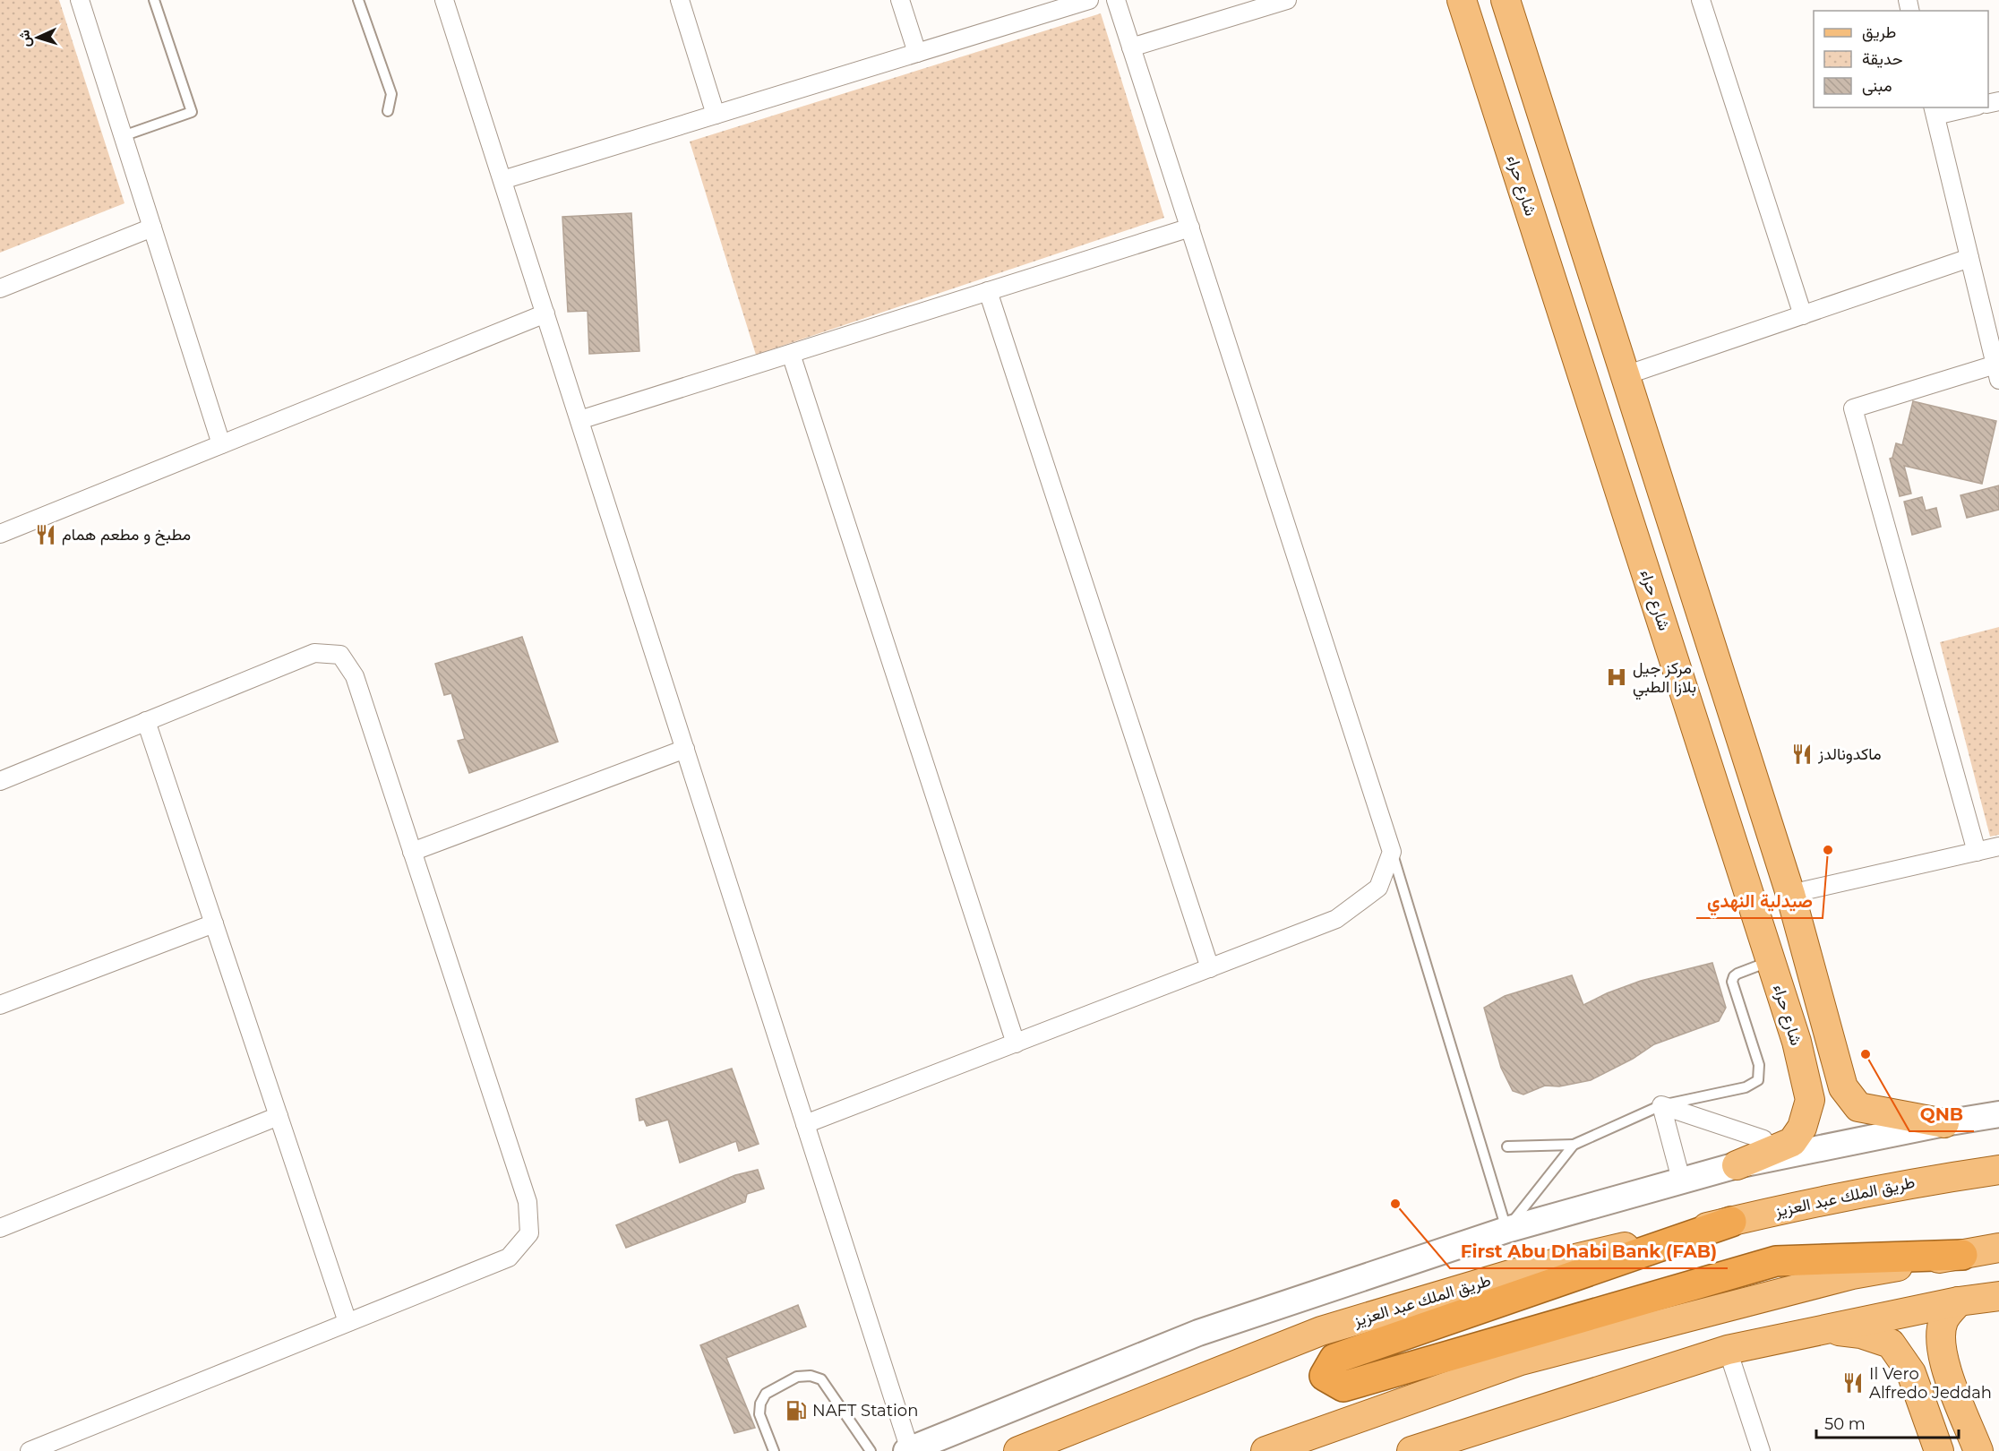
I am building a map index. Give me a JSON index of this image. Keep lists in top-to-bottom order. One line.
{"streets":{"main road":["شارع حراء","طريق الملك عبد العزيز"]},"places":{"restaurant":["مطبخ و مطعم همام","ماكدونالدز","Il Vero Alfredo Jeddah"],"hospital":["مركز جيل بلازا الطبي"],"other":["صيدلية النهدي","QNB","First Abu Dhabi Bank (FAB)"],"fuel station":["NAFT Station"]},"legend":["طريق","حديقة","مبنى"],"scale_bar":"50 m","north":"left"}
